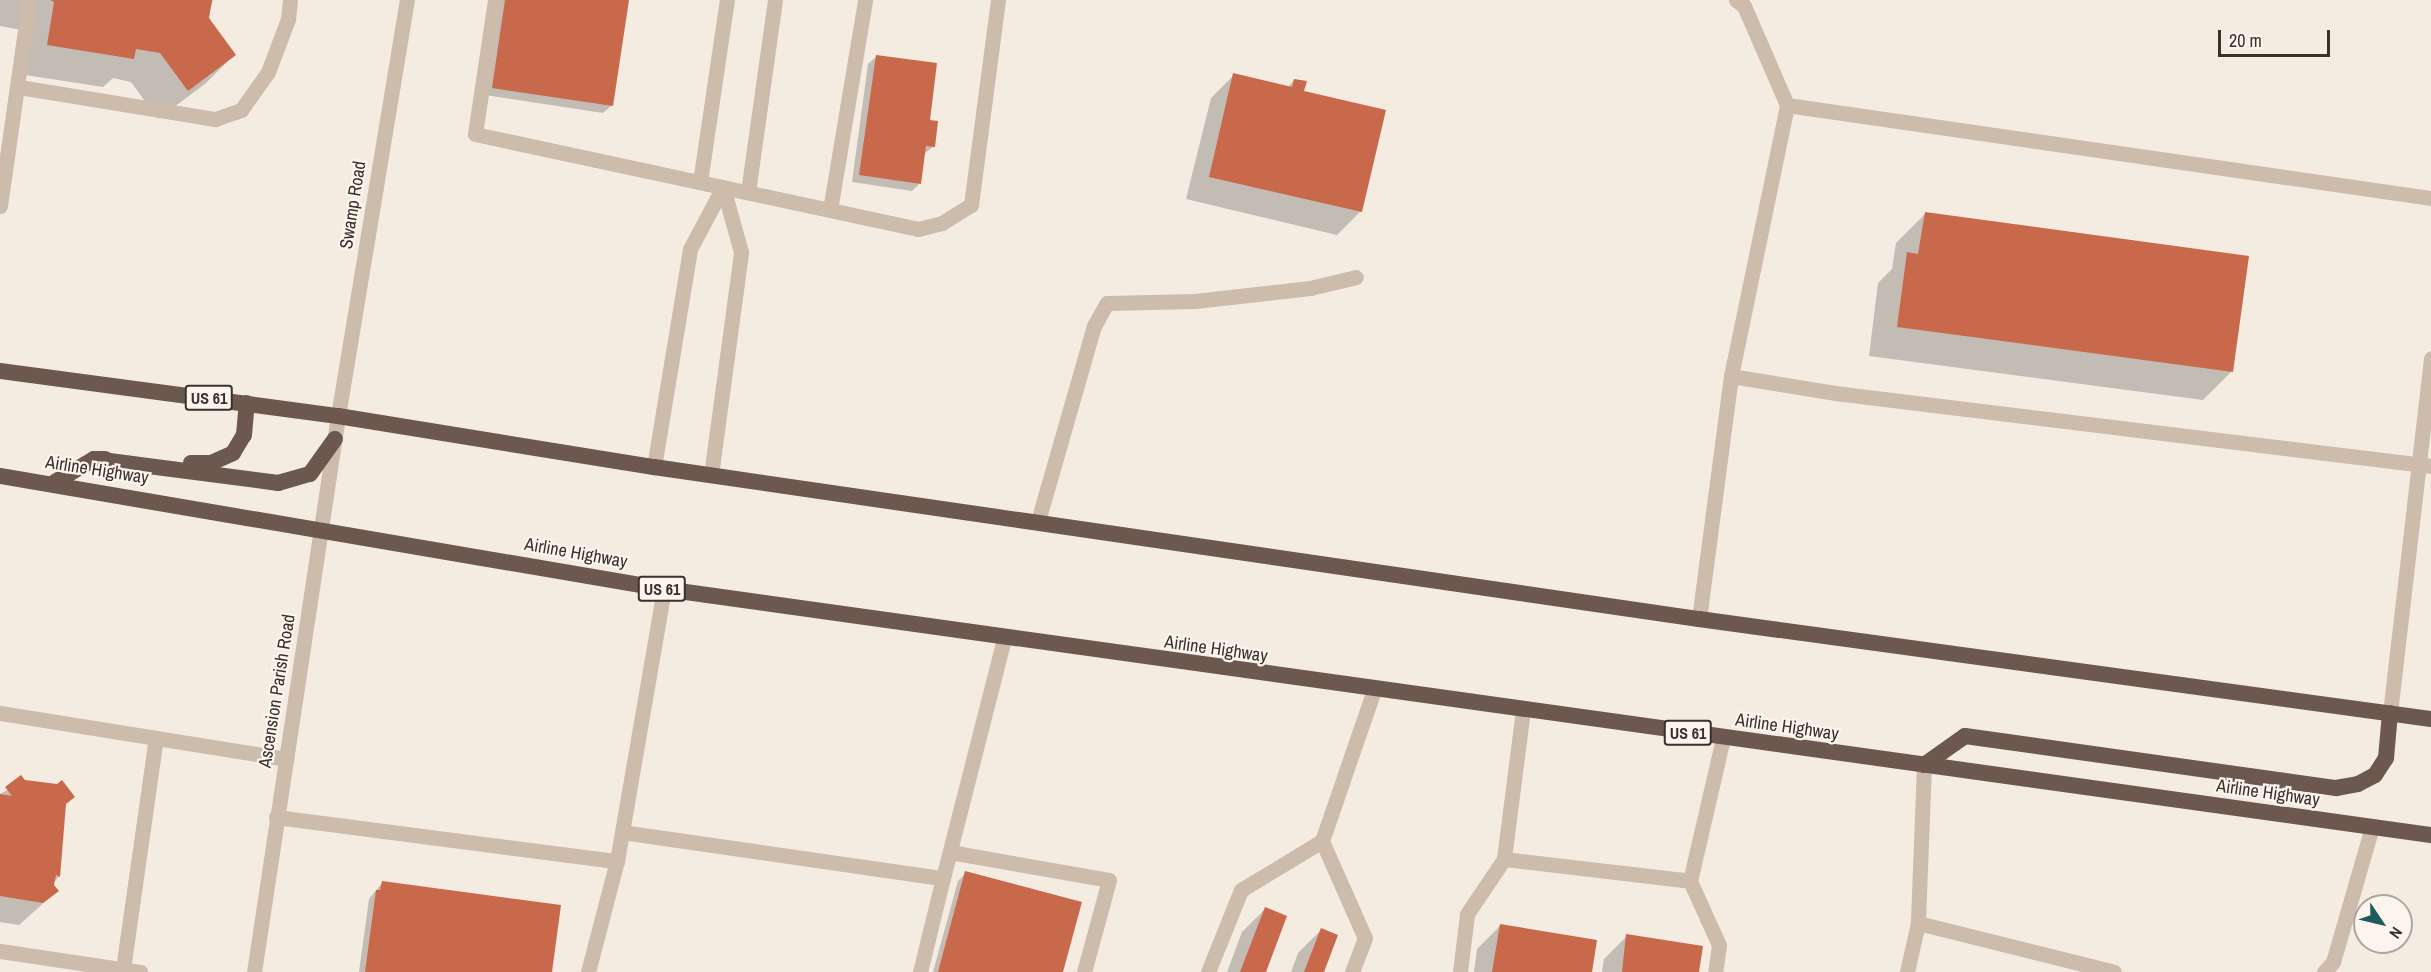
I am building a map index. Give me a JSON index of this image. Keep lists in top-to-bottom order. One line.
{"streets":{"highway":["US 61","Airline Highway"],"street":["Swamp Road","Ascension Parish Road"]},"crossings":[["Swamp Road","US 61"],["Swamp Road","Ascension Parish Road"],["US 61","Ascension Parish Road"],["Airline Highway","Ascension Parish Road"]],"scale_bar":"20 m","north":"bottom right"}
